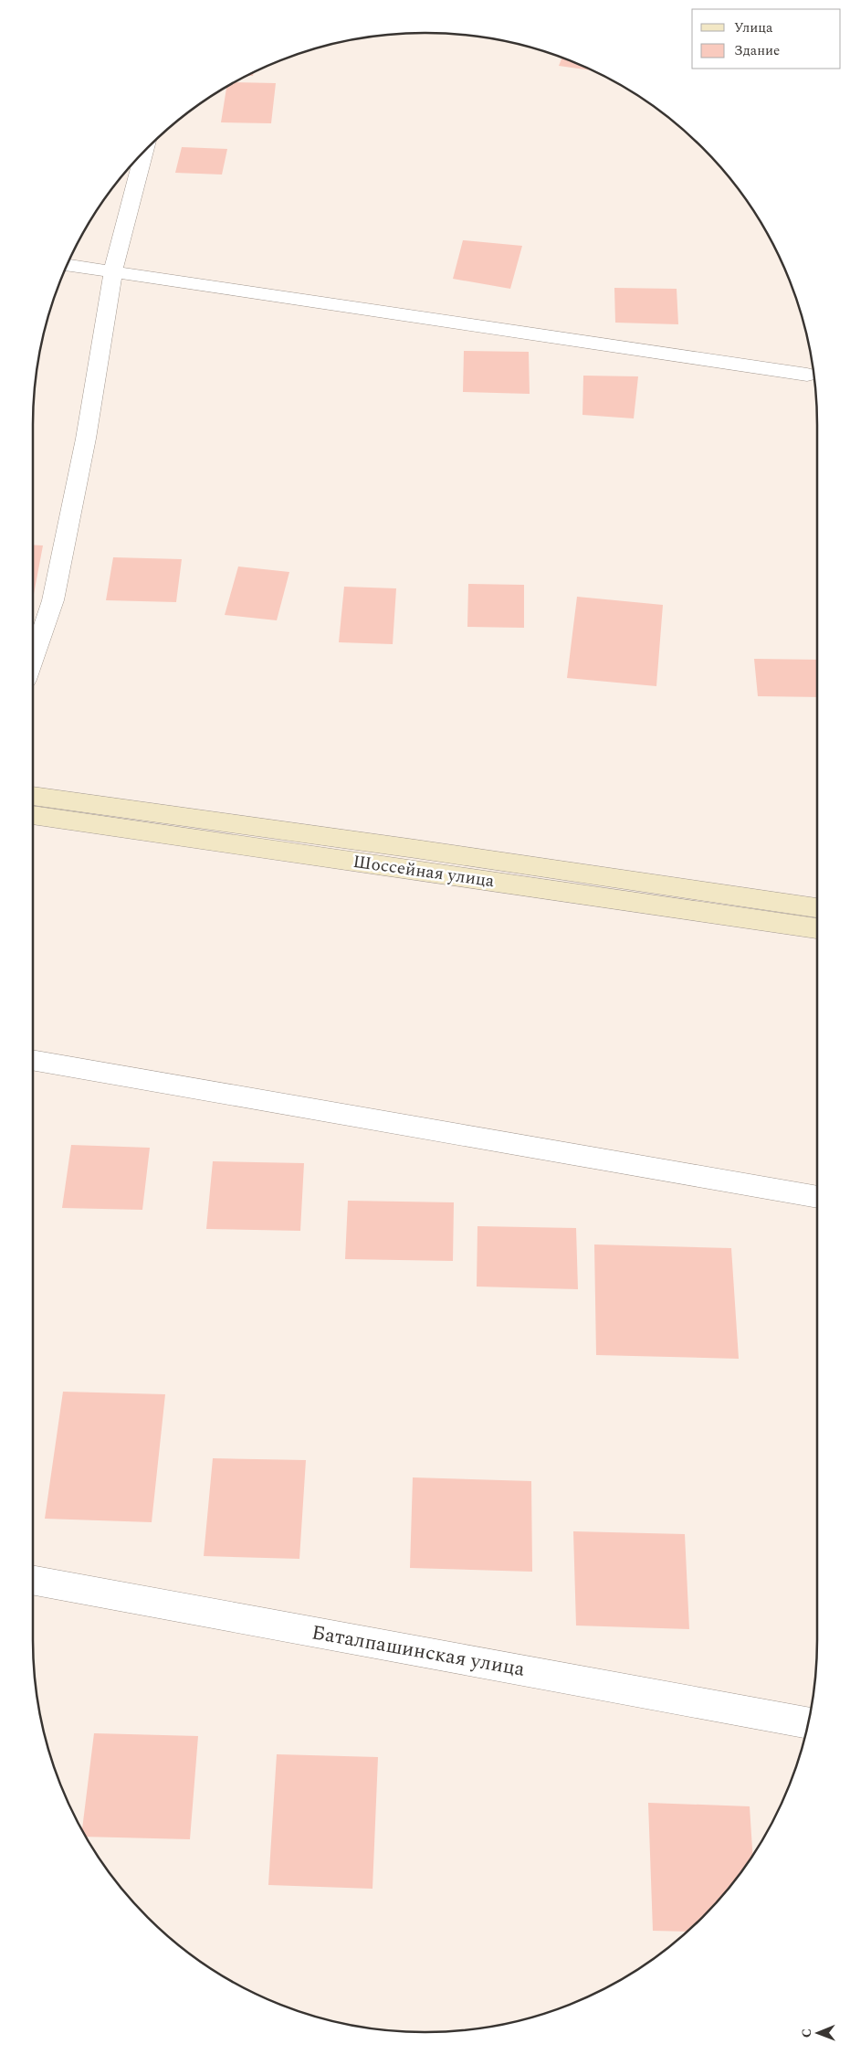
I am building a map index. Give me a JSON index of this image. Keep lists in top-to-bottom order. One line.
{"streets":{"main road":["Шоссейная улица"],"street":["Баталпашинская улица"]},"legend":["Улица","Здание"],"north":"left"}
